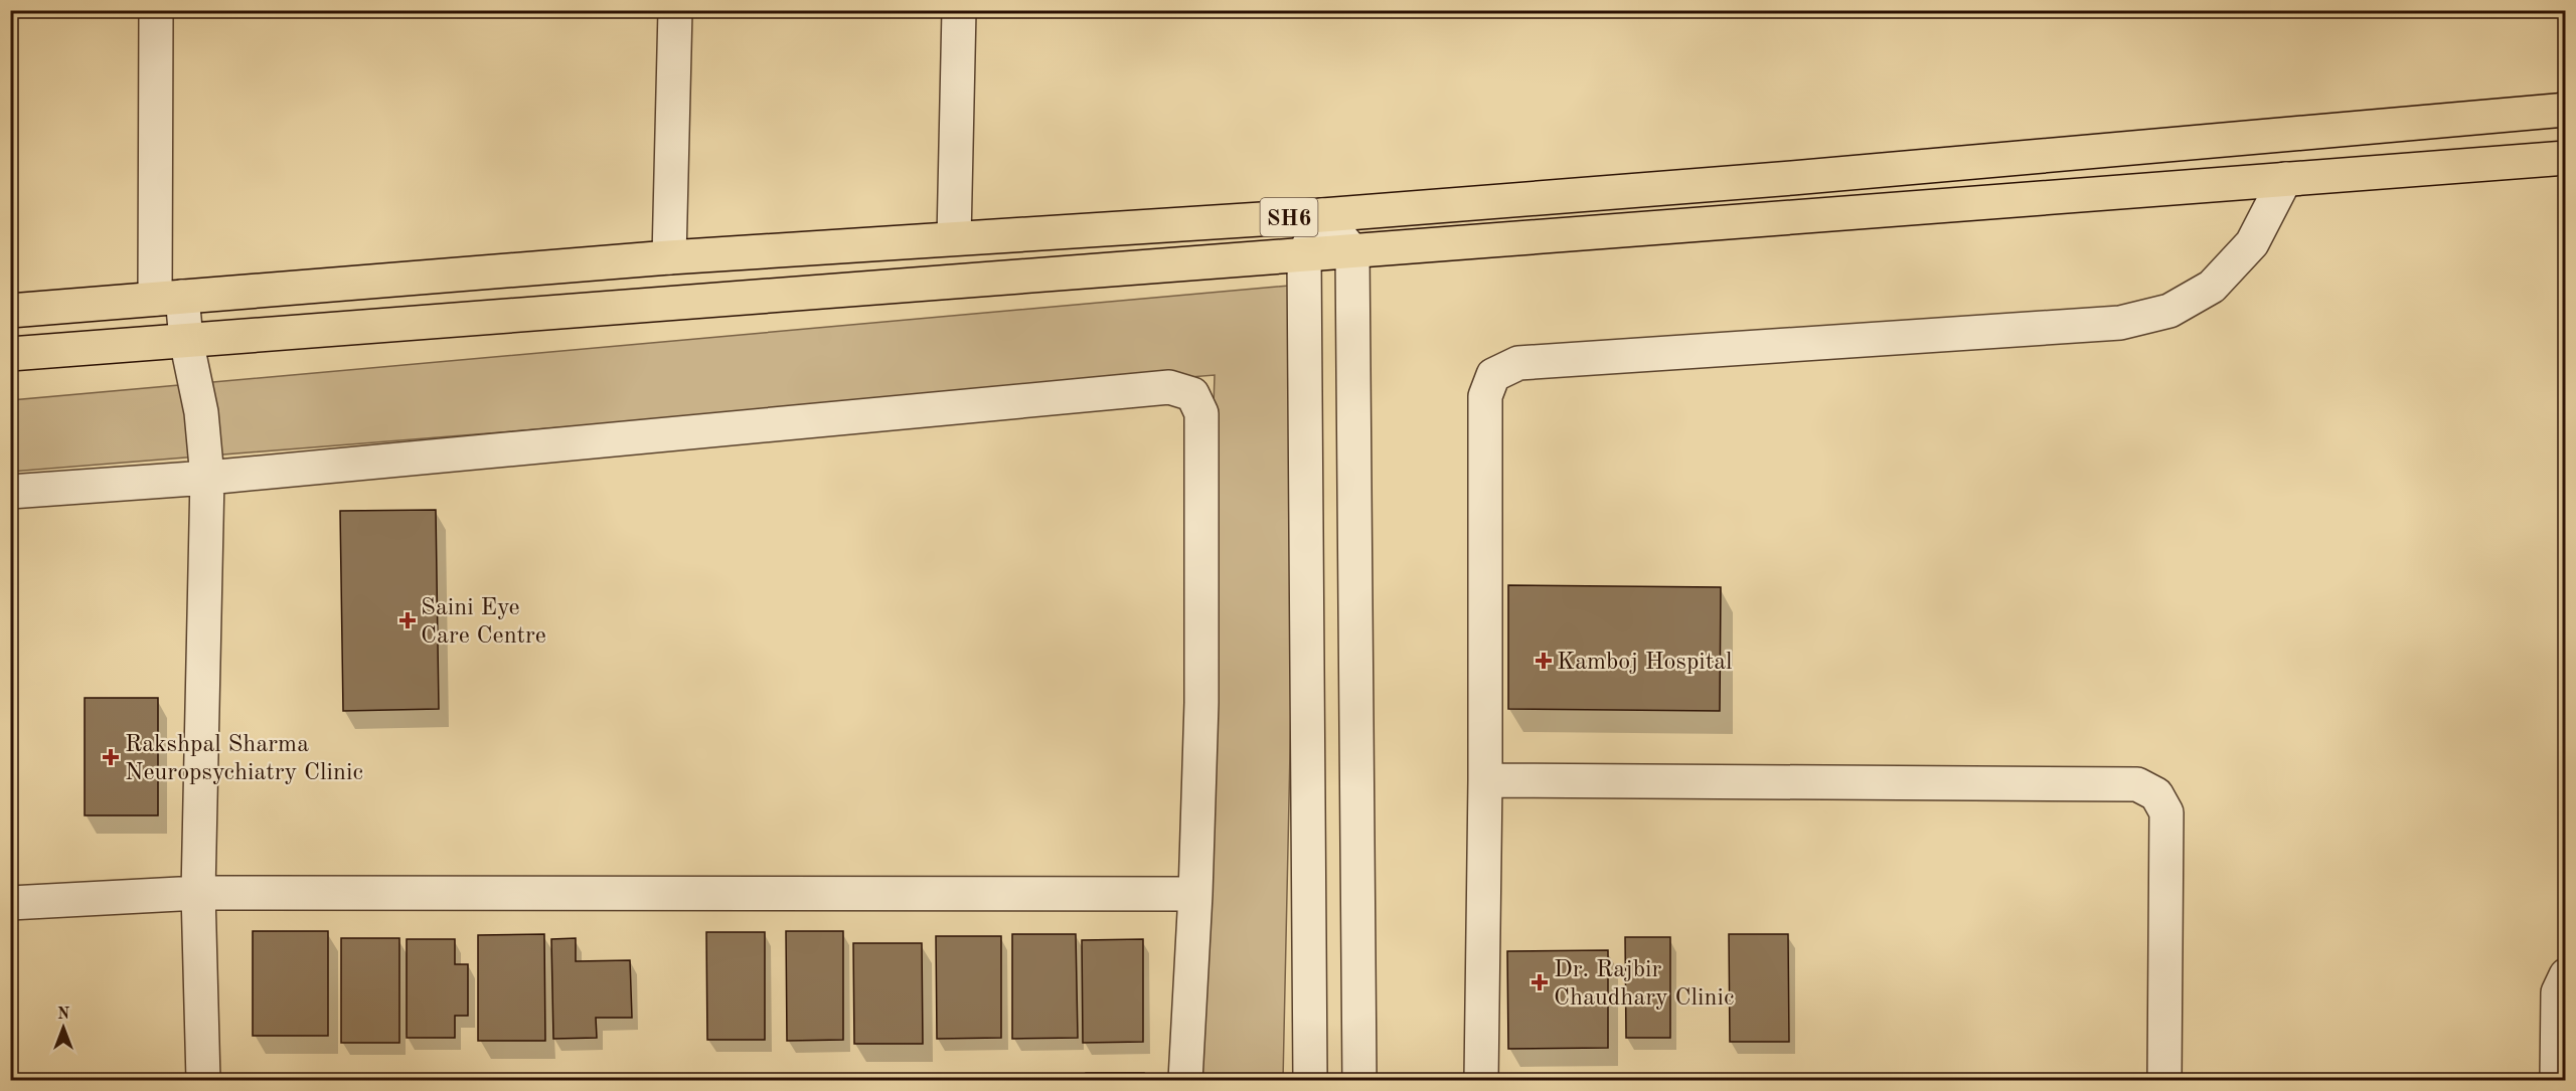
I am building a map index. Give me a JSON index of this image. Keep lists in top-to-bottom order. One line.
{"streets":{"main road":["SH6"]},"places":{"health":["Saini Eye Care Centre","Kamboj Hospital","Rakshpal Sharma Neuropsychiatry Clinic","Dr. Rajbir Chaudhary Clinic"]},"north":"top"}
